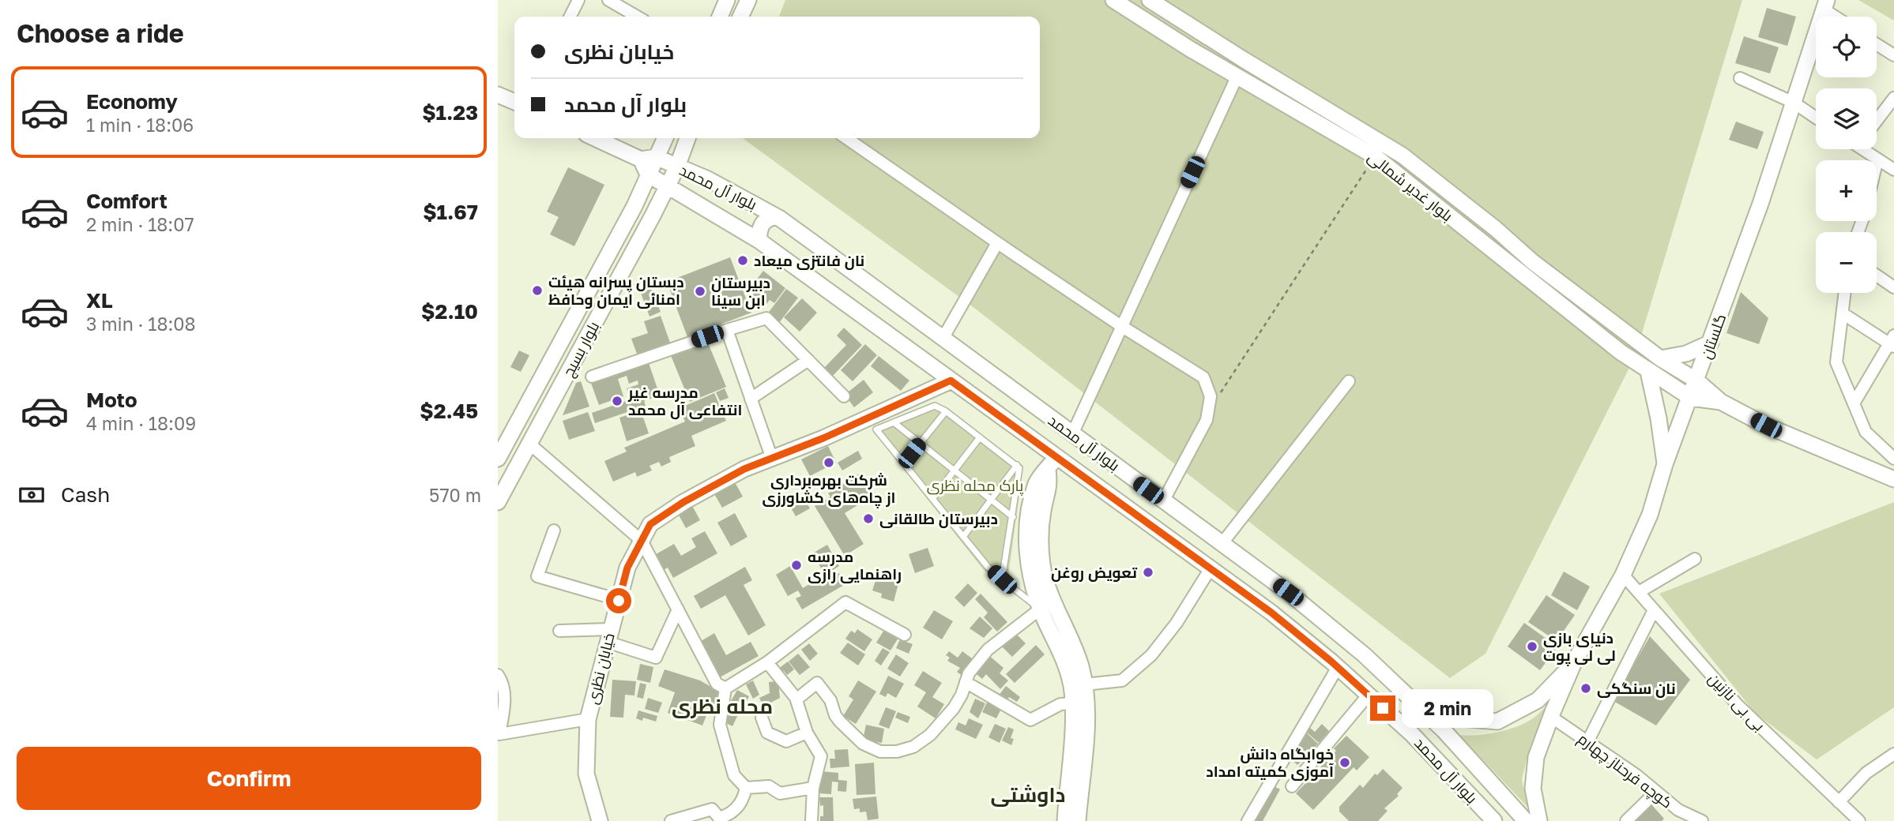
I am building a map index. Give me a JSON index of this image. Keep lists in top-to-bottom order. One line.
{"streets":{"main road":["بلوار غدیر شمالی","بلوار آل محمد","گلستان","بلوار بسیج","خیابان نظری"],"street":["بی بی نازنین","کوچه فرحناز چهارم"]},"crossings":[["بلوار غدیر شمالی","گلستان"],["بلوار آل محمد","گلستان"],["بلوار آل محمد","بلوار بسیج"],["بلوار آل محمد","خیابان نظری"],["گلستان","بی بی نازنین"],["گلستان","کوچه فرحناز چهارم"]],"districts":["محله نظری","داوشتی"],"parks":["پارک محله نظری"],"places":["نان فانتزی میعاد","دبستان پسرانه هیئت امنائی ایمان وحافظ","دبیرستان ابن سینا","مدرسه غیر انتفاعی آل محمد","شرکت بهره‌برداری از چاه‌های کشاورزی","دبیرستان طالقانی","مدرسه راهنمایی رازی","تعویض روغن","دنیای بازی لی لی پوت","نان سنگکی","خوابگاه دانش آموزی کمیته امداد"],"page":{"heading":"Choose a ride","map_buttons":["+","−"],"banner":["خیابان نظری","بلوار آل محمد"],"list":[{"name":"Economy","note":"1 min · 18:06","value":"$1.23"},{"name":"Comfort","note":"2 min · 18:07","value":"$1.67"},{"name":"XL","note":"3 min · 18:08","value":"$2.10"},{"name":"Moto","note":"4 min · 18:09","value":"$2.45"}],"pay":["Cash","570 m"],"bubble":"2 min","buttons":"Confirm"}}
